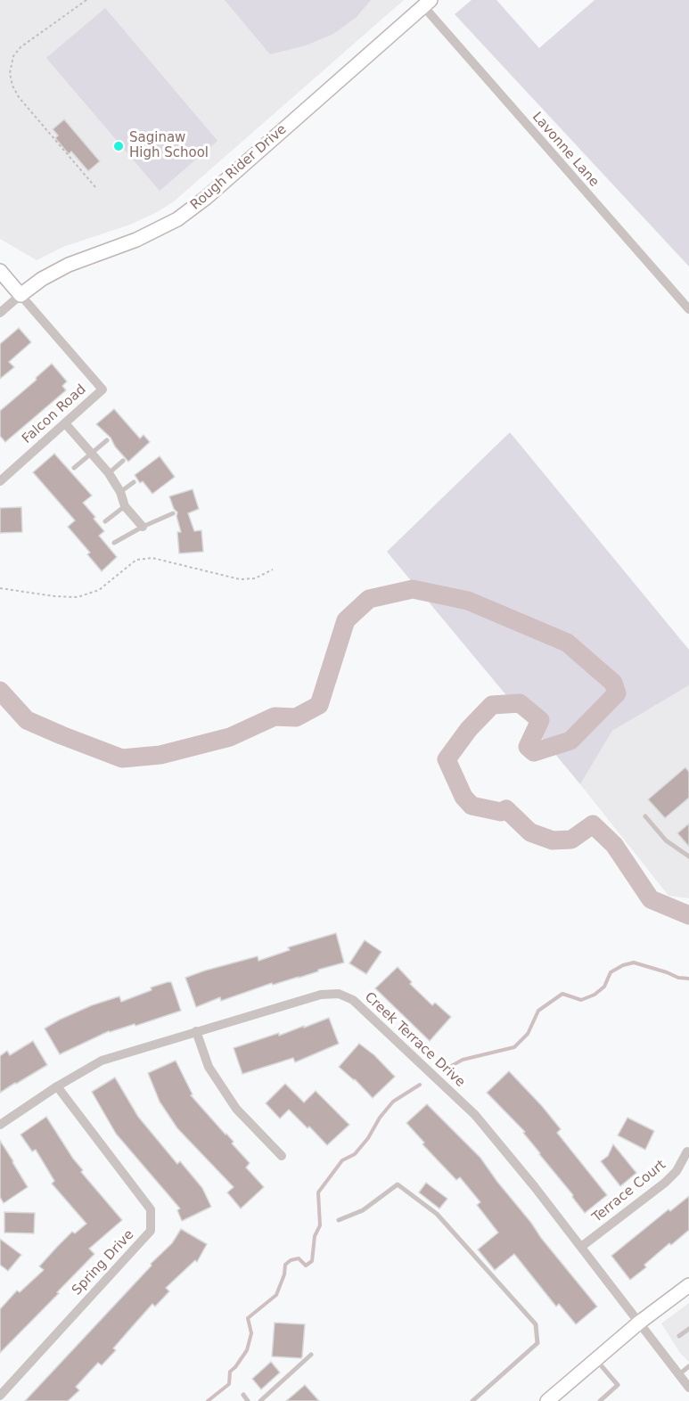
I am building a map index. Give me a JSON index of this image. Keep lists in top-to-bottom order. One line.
{"streets":{"street":["Lavonne Lane","Rough Rider Drive","Falcon Road","Creek Terrace Drive","Terrace Court","Spring Drive"]},"crossings":[["Lavonne Lane","Rough Rider Drive"],["Rough Rider Drive","Falcon Road"],["Creek Terrace Drive","Terrace Court"],["Creek Terrace Drive","Spring Drive"]],"places":["Saginaw High School"]}
